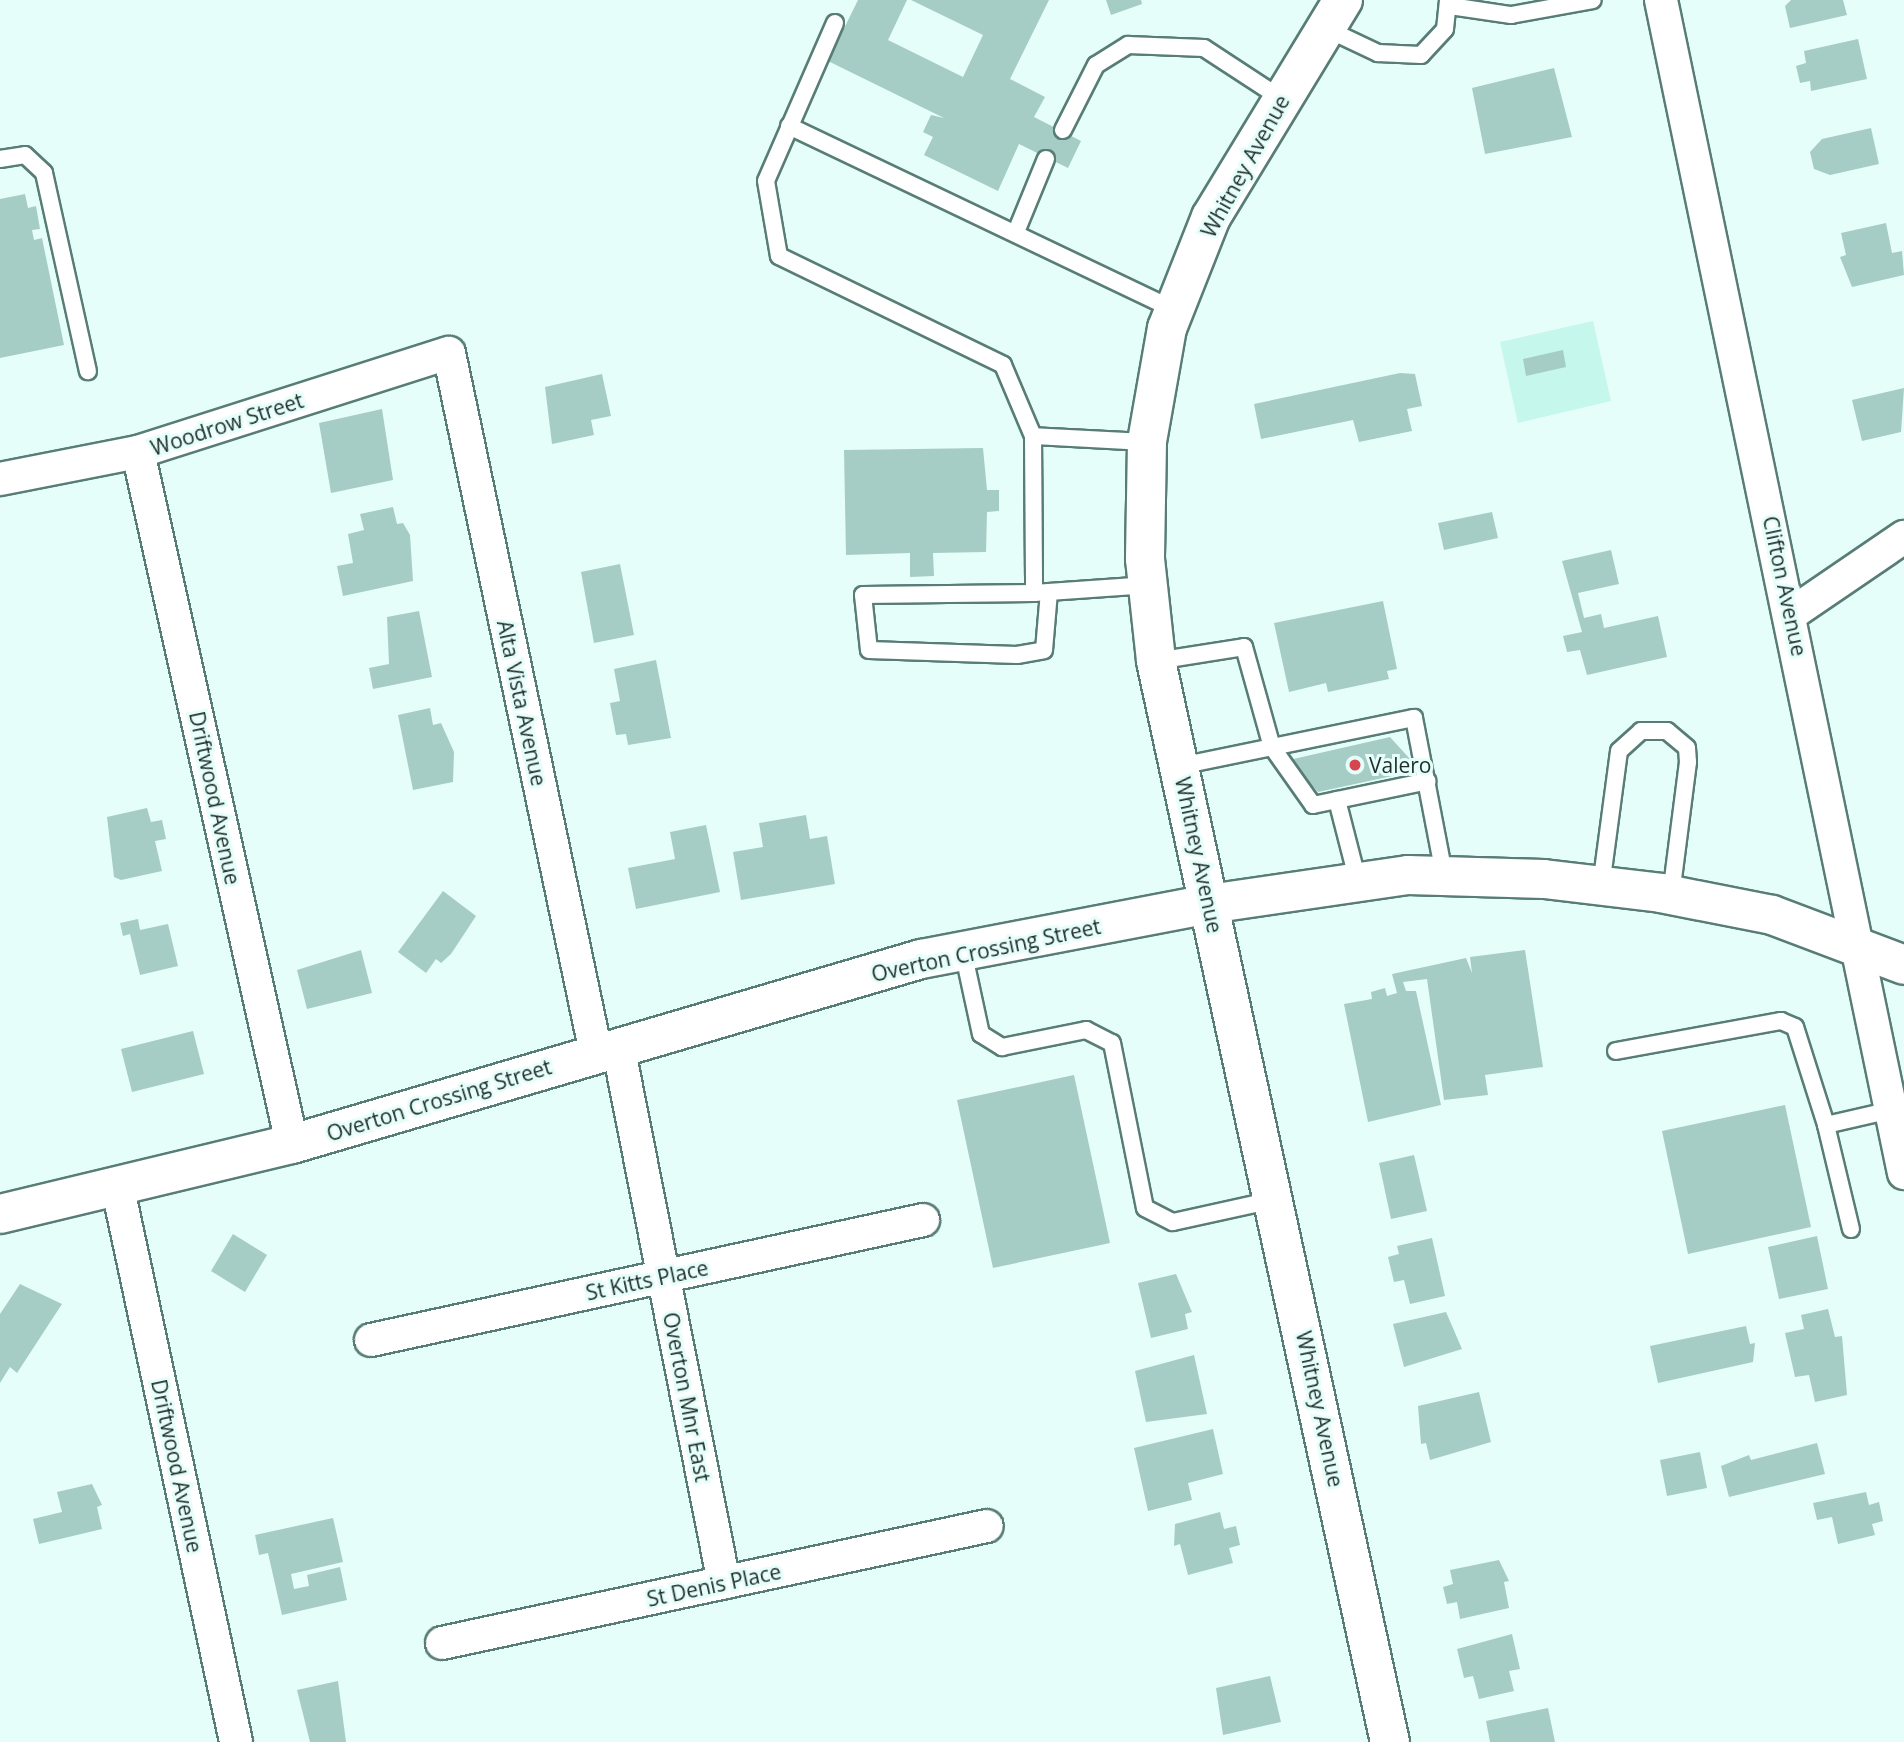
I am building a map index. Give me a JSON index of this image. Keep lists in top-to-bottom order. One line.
{"streets":{"main road":["Whitney Avenue","Overton Crossing Street"],"street":["Woodrow Street","Clifton Avenue","Alta Vista Avenue","Driftwood Avenue","St Kitts Place","Overton Mnr East","St Denis Place"]},"crossings":[["Whitney Avenue","Overton Crossing Street"],["Woodrow Street","Alta Vista Avenue"],["Woodrow Street","Driftwood Avenue"],["Clifton Avenue","Overton Crossing Street"],["Alta Vista Avenue","Overton Crossing Street"],["Alta Vista Avenue","Overton Mnr East"],["Driftwood Avenue","Overton Crossing Street"],["Overton Crossing Street","Overton Mnr East"],["St Kitts Place","Overton Mnr East"],["Overton Mnr East","St Denis Place"]],"places":["Valero"]}
